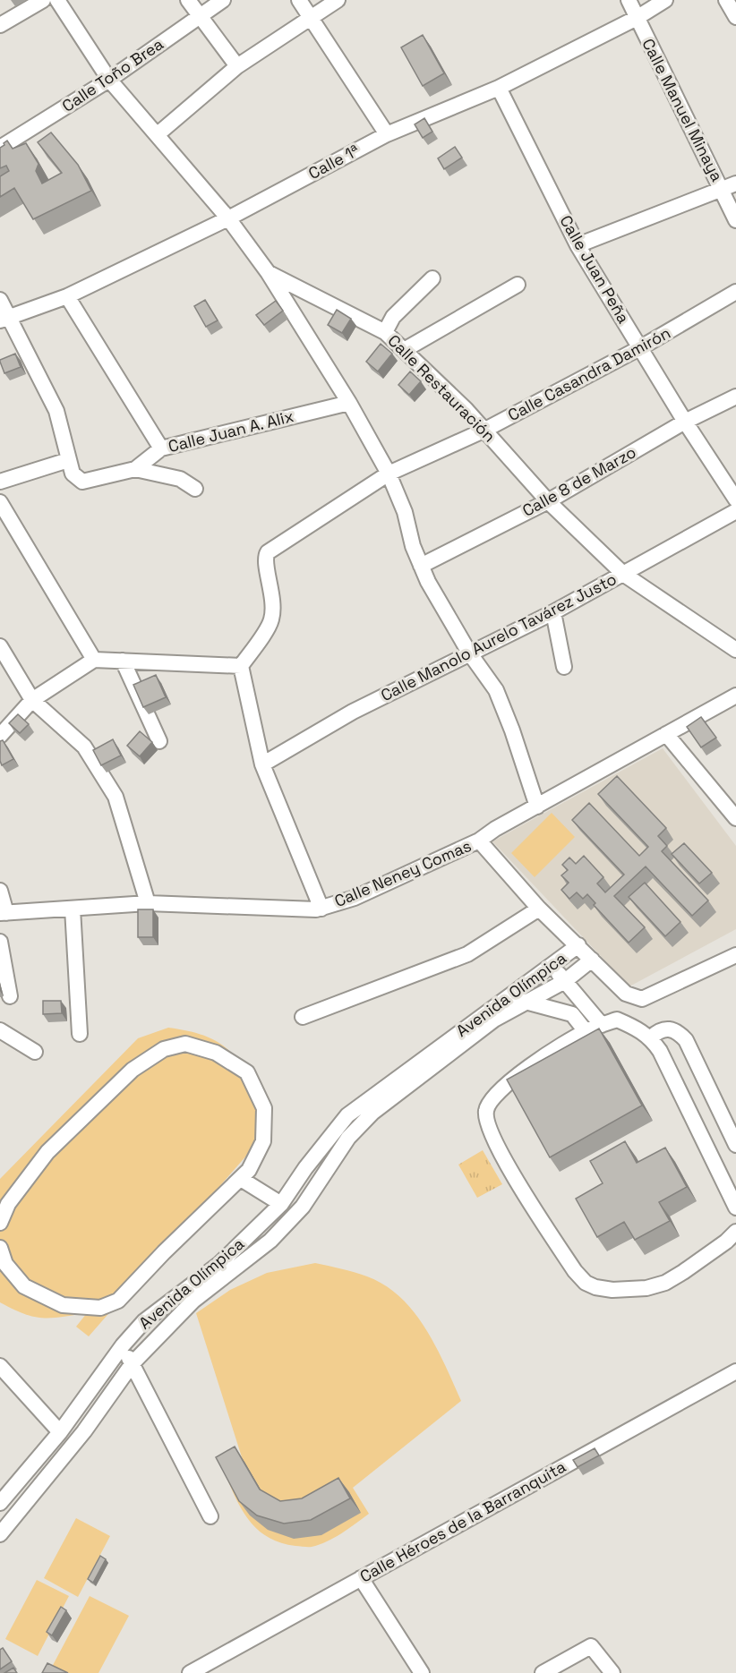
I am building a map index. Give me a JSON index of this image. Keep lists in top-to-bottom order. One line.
{"streets":{"street":["Calle Toño Brea","Calle Manuel Minaya","Calle 1ª","Calle Juan Peña","Calle Casandra Damirón","Calle Restauración","Calle Juan A. Alix","Calle 8 de Marzo","Calle Manolo Aurelo Tavárez Justo","Calle Neney Comas","Avenida Olímpica","Calle Héroes de la Barranquita"]},"crossings":[["Calle Toño Brea","Calle Restauración"],["Calle Manuel Minaya","Calle 1ª"],["Calle 1ª","Calle Juan Peña"],["Calle 1ª","Calle Restauración"],["Calle Juan Peña","Calle Casandra Damirón"],["Calle Juan Peña","Calle 8 de Marzo"],["Calle Casandra Damirón","Calle Restauración"],["Calle Restauración","Calle 8 de Marzo"],["Calle Restauración","Calle Manolo Aurelo Tavárez Justo"]]}
